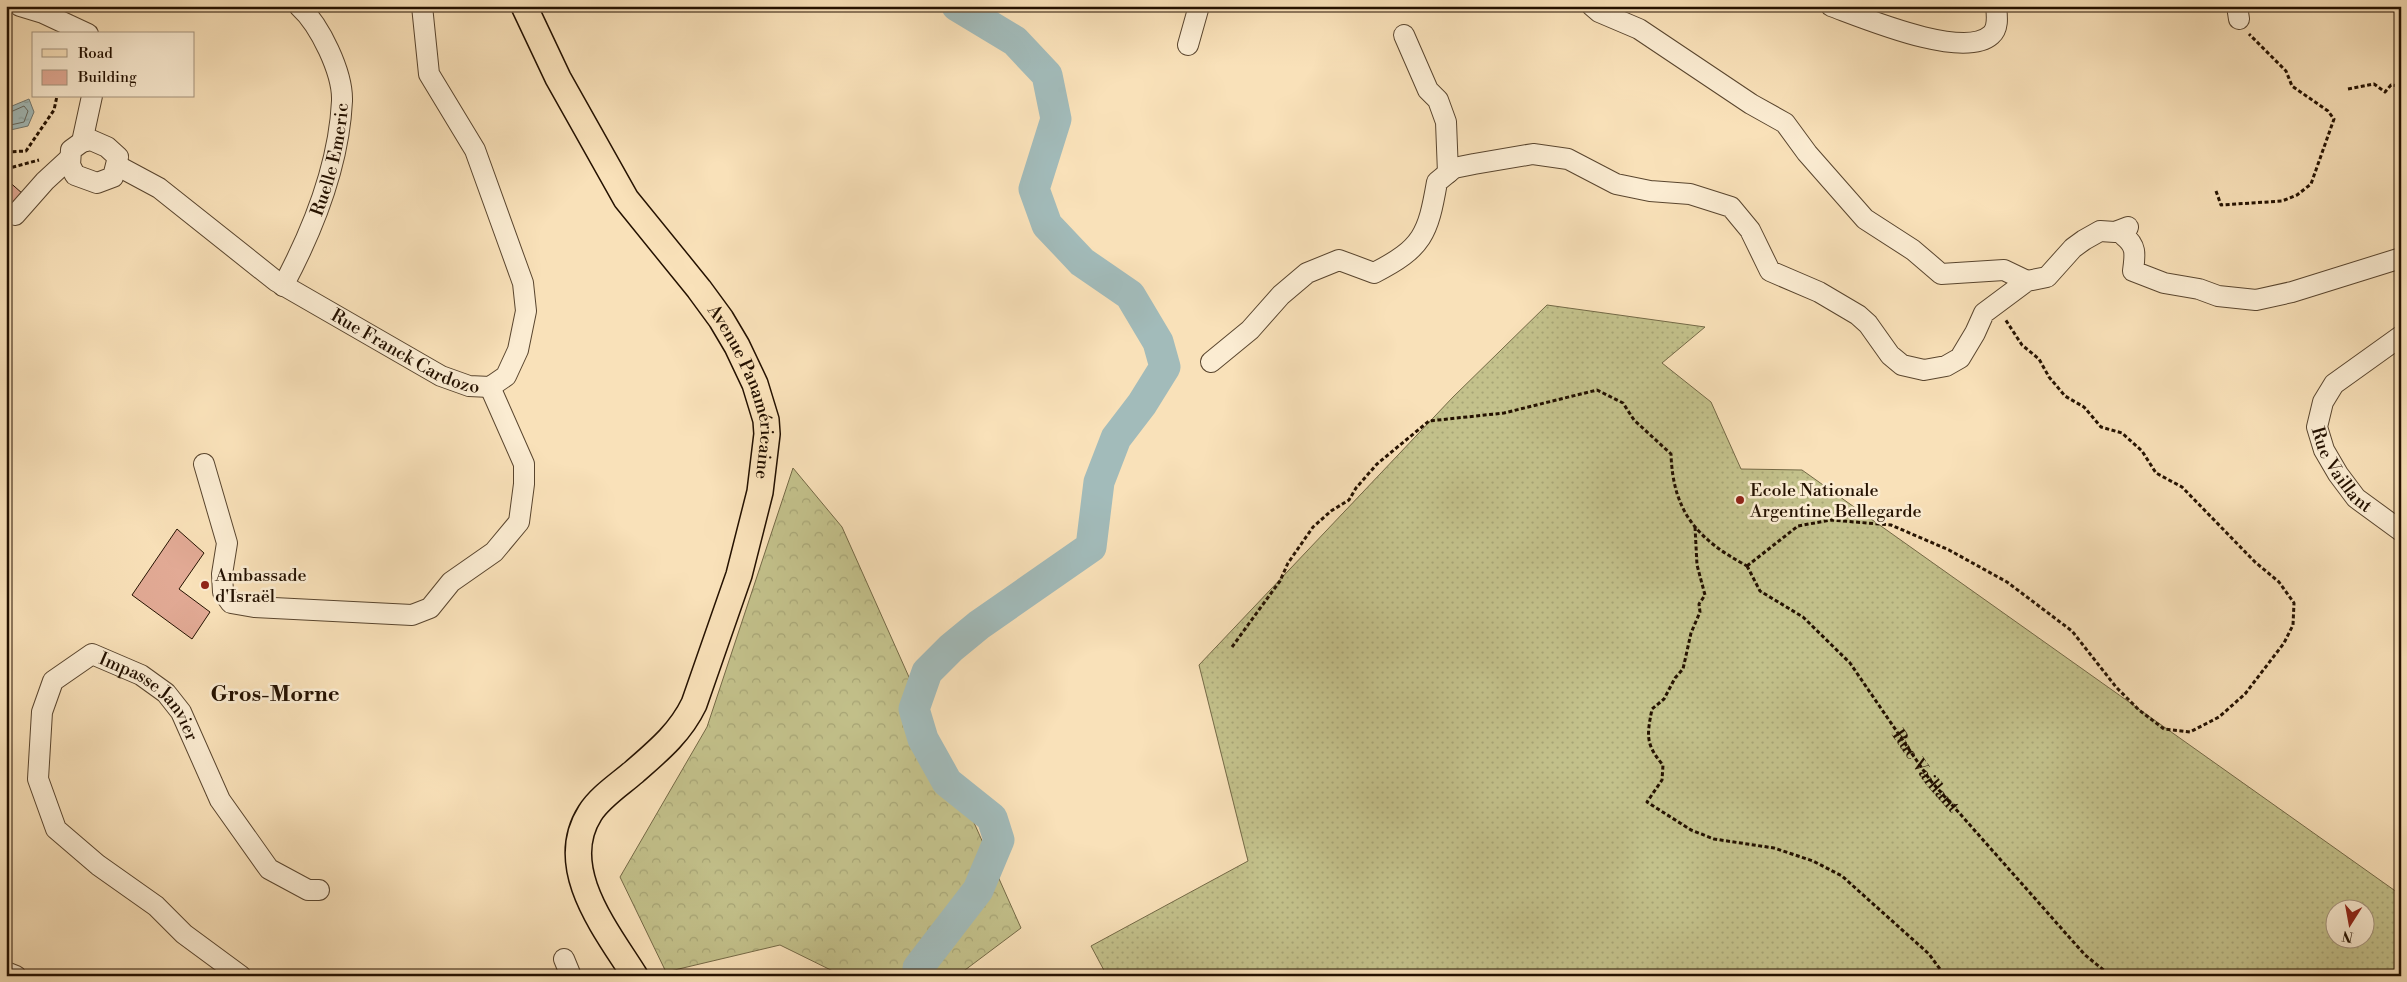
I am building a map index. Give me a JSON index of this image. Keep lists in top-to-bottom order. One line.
{"streets":{"main road":["Avenue Panaméricaine"],"street":["Ruelle Emeric","Rue Franck Cardozo","Rue Vaillant","Impasse Janvier"]},"crossings":[["Ruelle Emeric","Rue Franck Cardozo"]],"districts":["Gros-Morne"],"places":["Ecole Nationale Argentine Bellegarde","Ambassade d'Israël"],"legend":["Road","Building"],"north":"bottom"}
